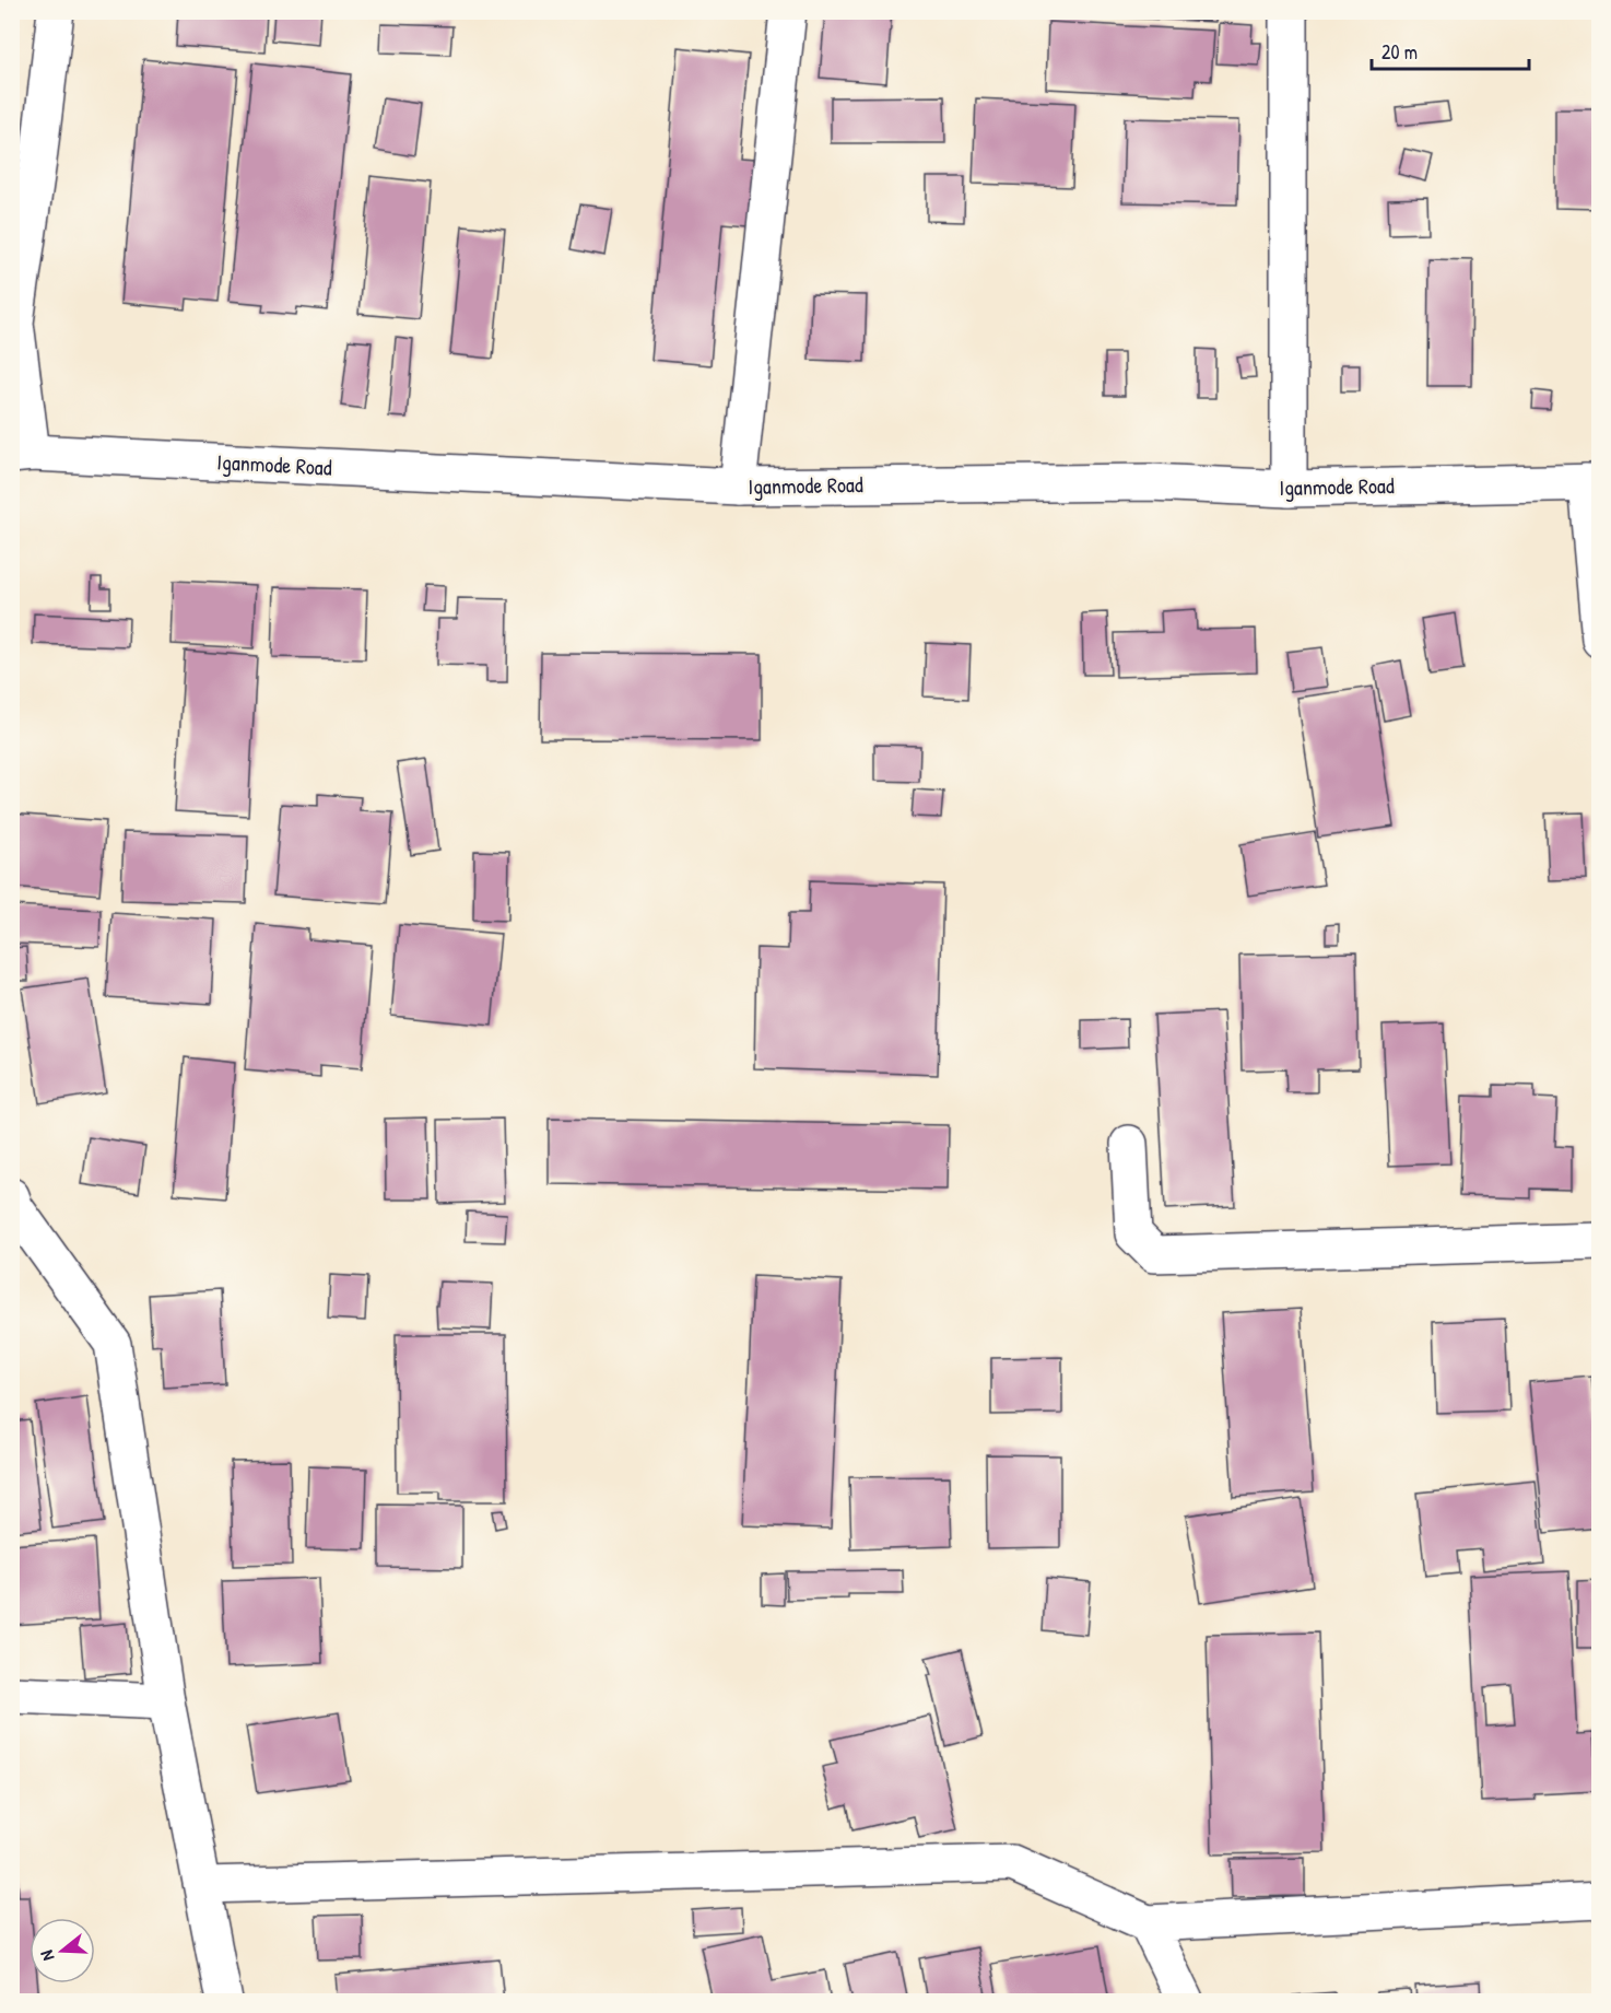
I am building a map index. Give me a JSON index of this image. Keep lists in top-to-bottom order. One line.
{"streets":{"street":["Iganmode Road"]},"scale_bar":"20 m","north":"left"}
